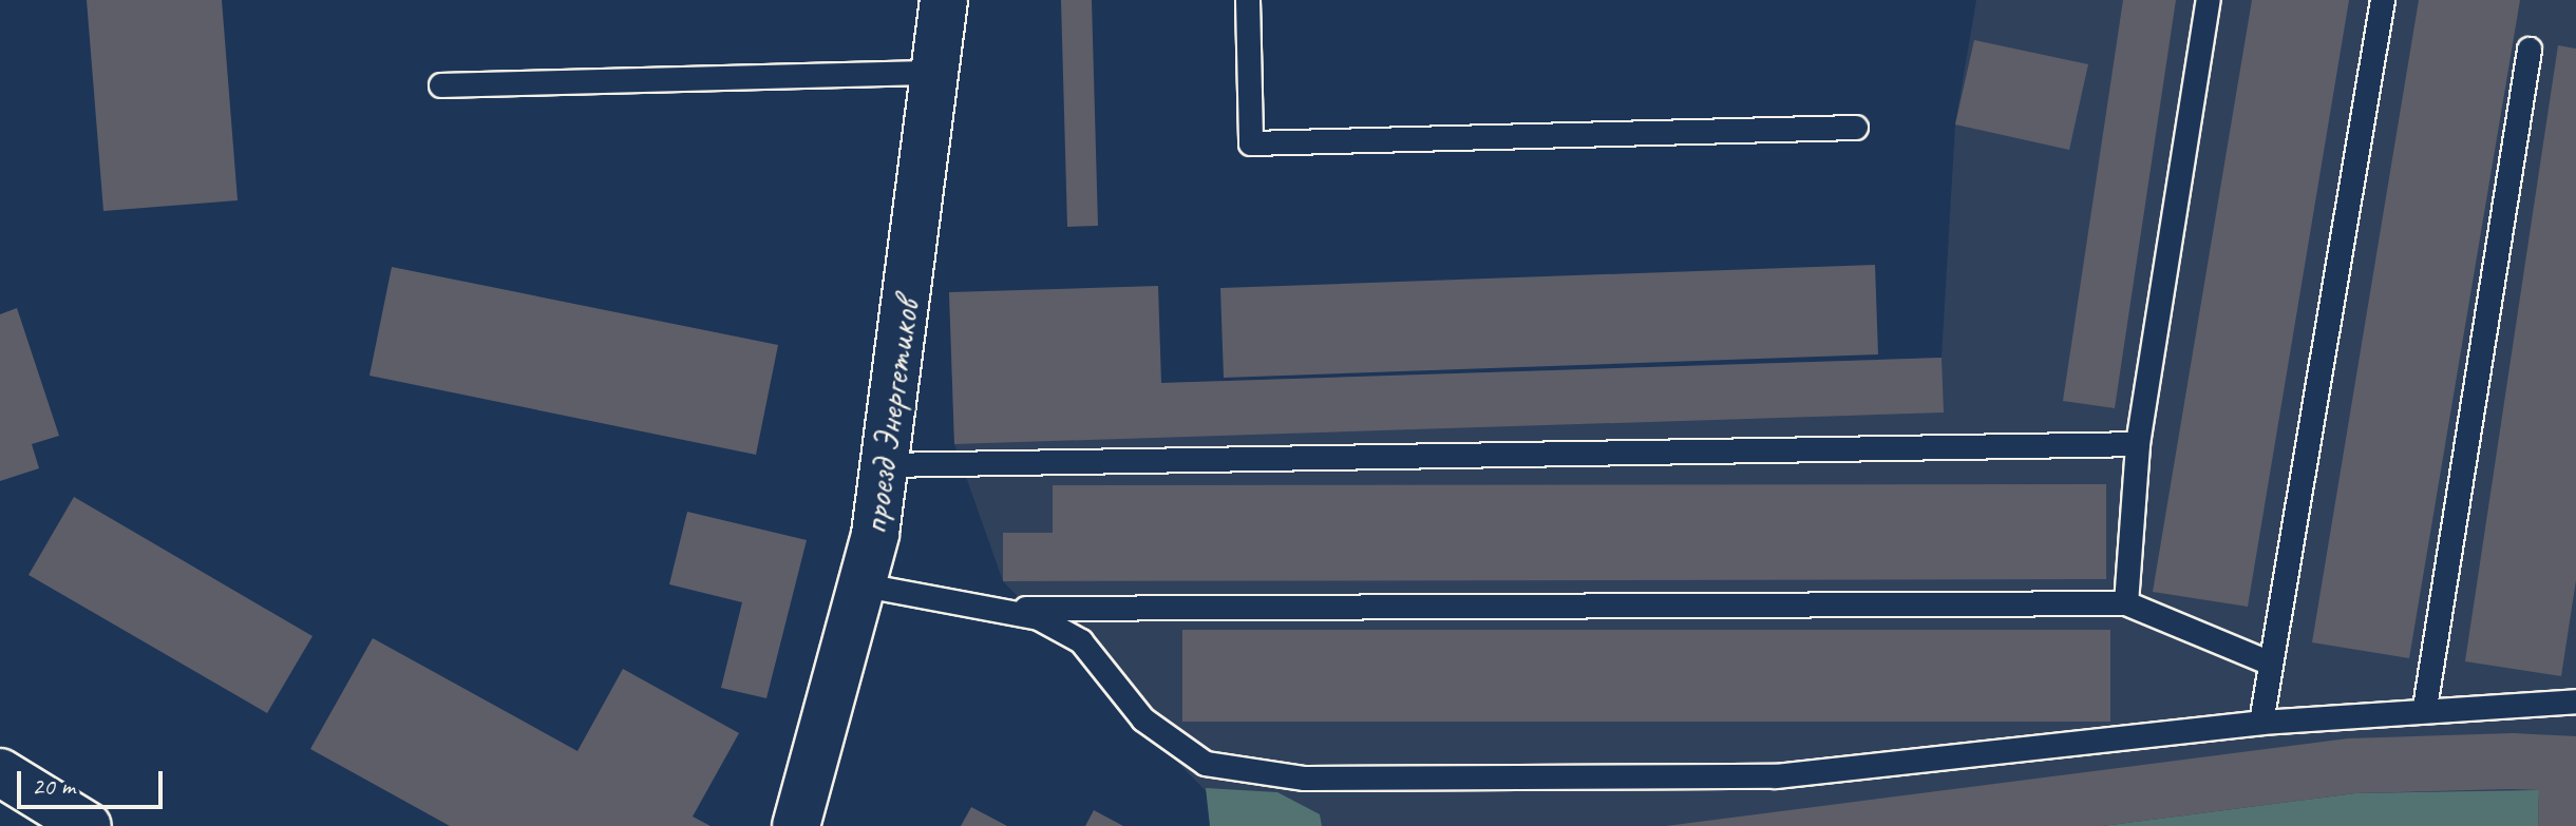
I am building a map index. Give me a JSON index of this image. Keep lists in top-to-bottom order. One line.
{"streets":{"street":["проезд Энергетиков"]},"scale_bar":"20 m"}
